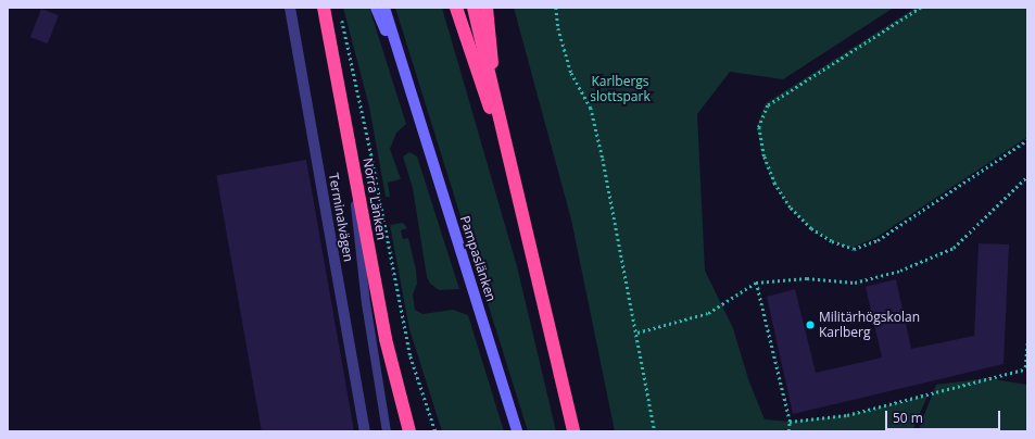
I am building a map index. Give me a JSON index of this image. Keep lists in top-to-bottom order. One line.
{"streets":{"highway":["Norra Länken"],"main road":["Pampaslänken"],"street":["Terminalvägen"]},"parks":["Karlbergs slottspark"],"places":["Militärhögskolan Karlberg"],"scale_bar":"50 m"}
